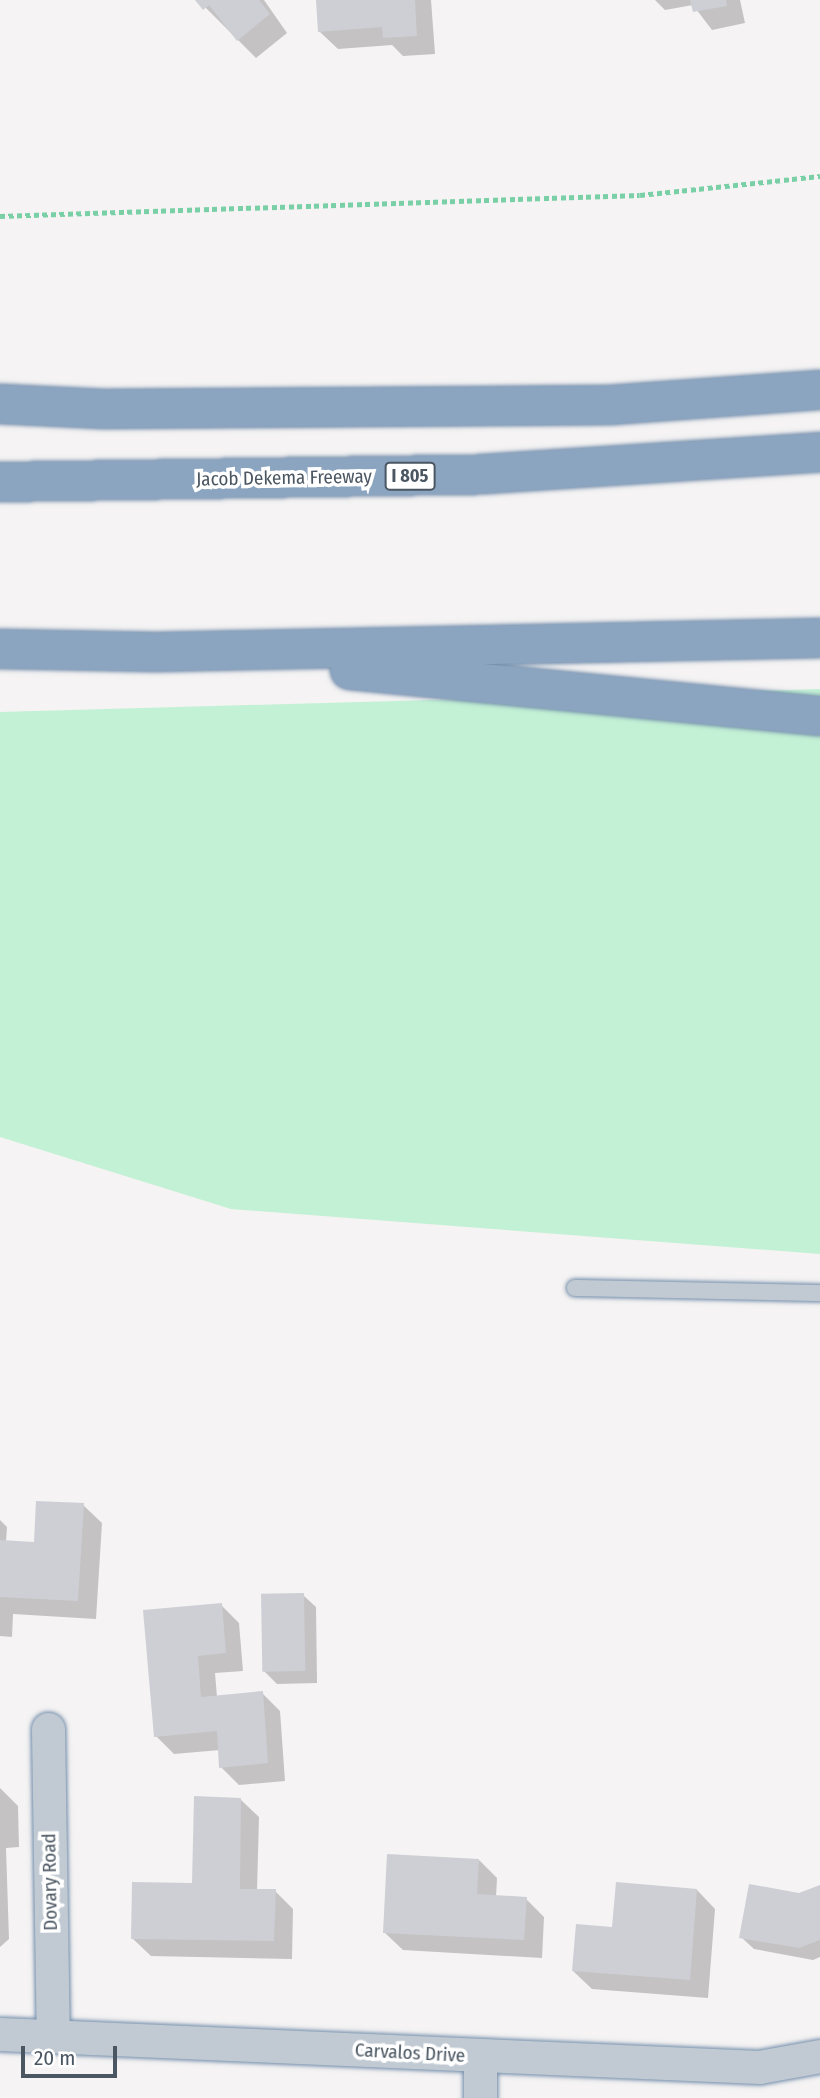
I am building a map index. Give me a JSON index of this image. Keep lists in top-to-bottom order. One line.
{"streets":{"highway":["I 805","Jacob Dekema Freeway"],"street":["Dovary Road","Carvalos Drive"]},"crossings":[["Dovary Road","Carvalos Drive"]],"scale_bar":"20 m"}
